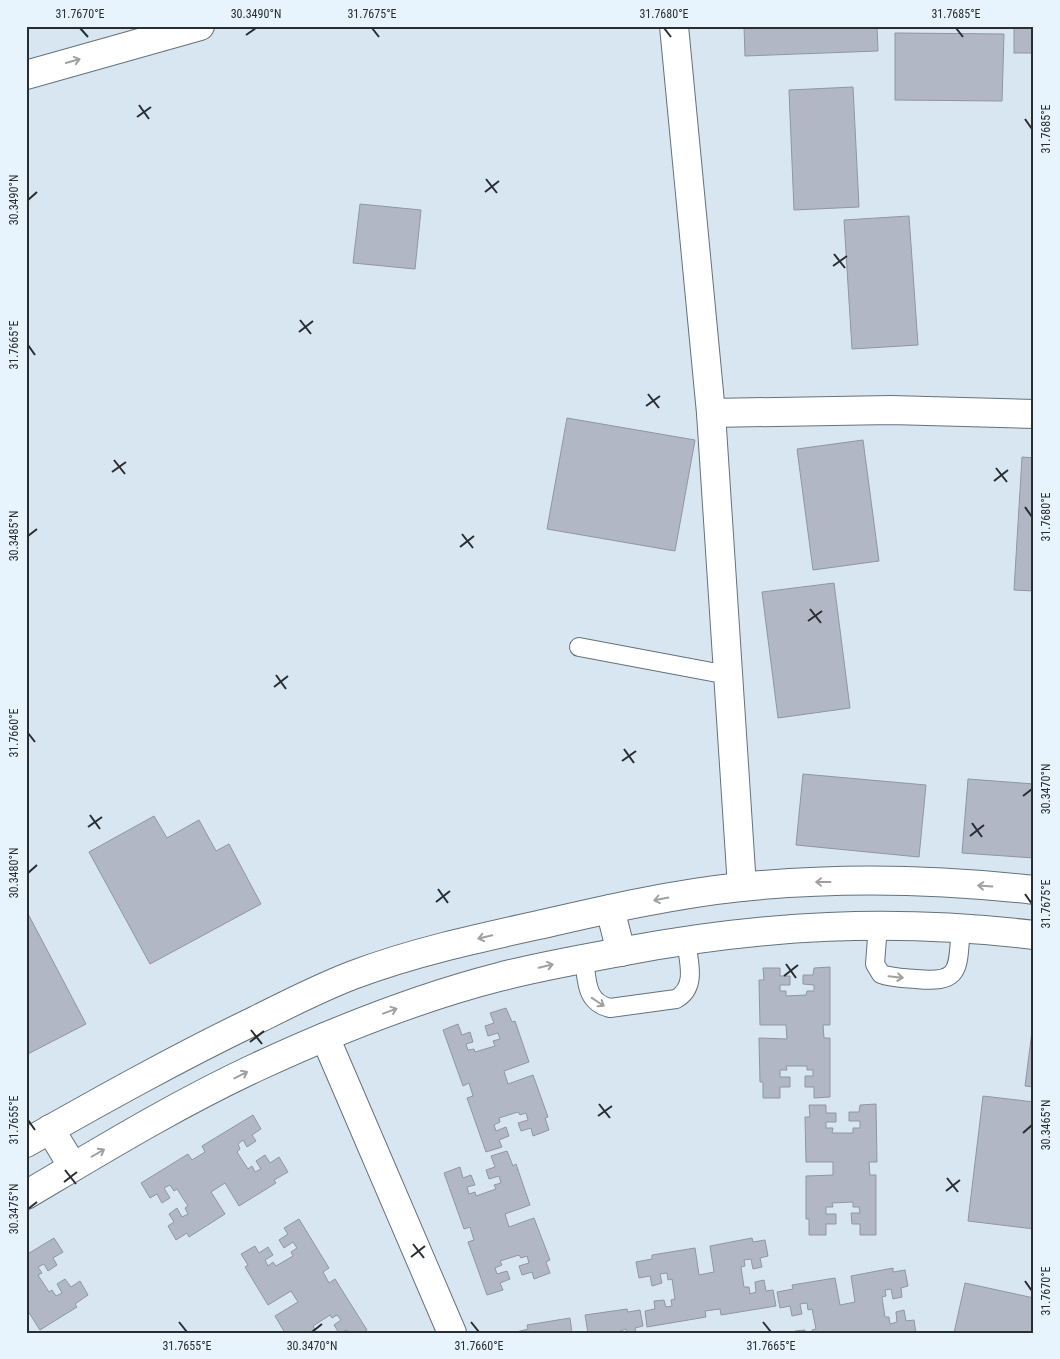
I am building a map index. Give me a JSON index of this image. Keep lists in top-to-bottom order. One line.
{"coordinates":["31.7670°E","30.3490°N","31.7675°E","31.7680°E","31.7685°E","31.7665°E","30.3485°N","31.7660°E","30.3470°N","30.3480°N","31.7655°E","30.3465°N","30.3475°N"]}
